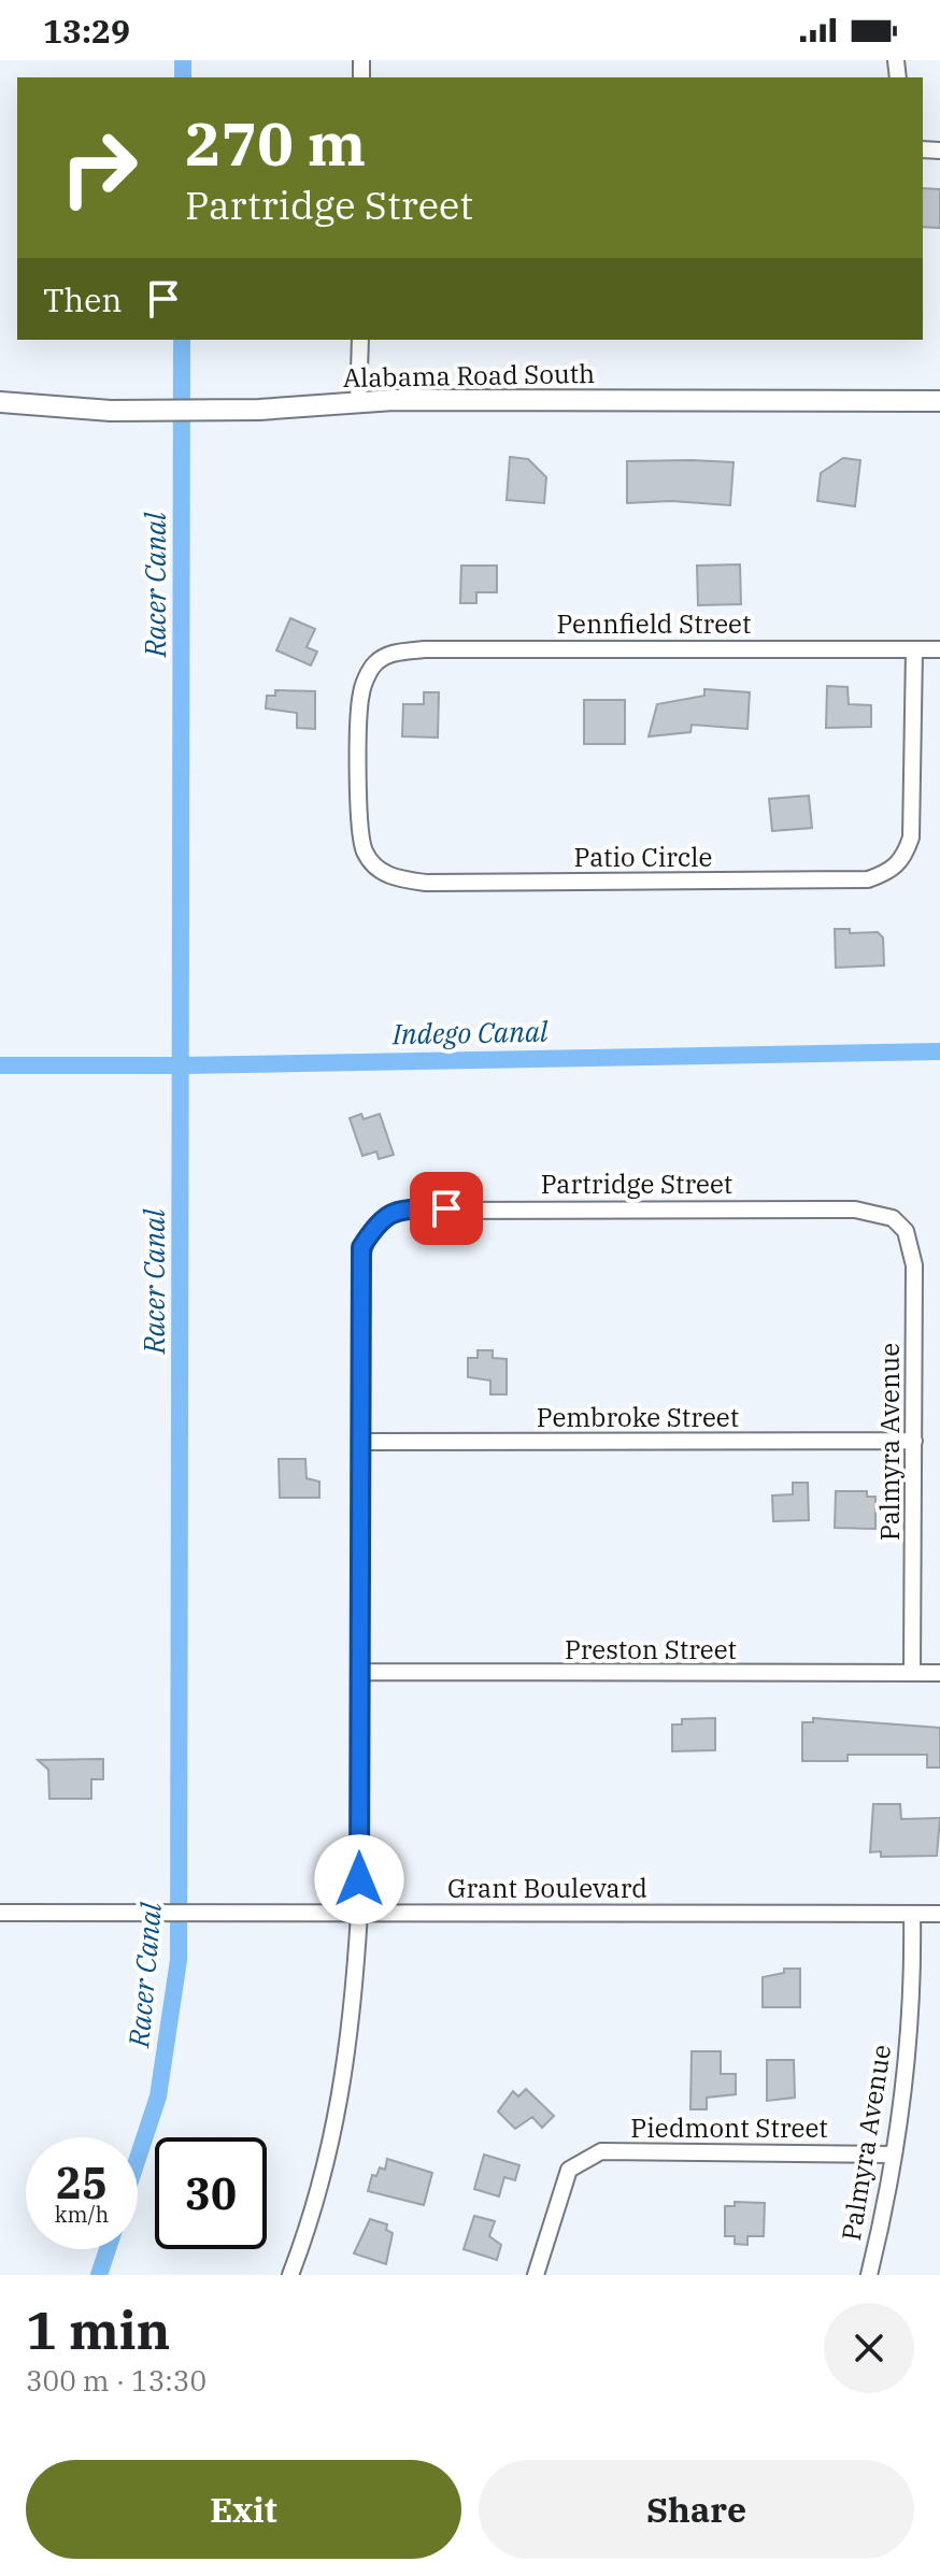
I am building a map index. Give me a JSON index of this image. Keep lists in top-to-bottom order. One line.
{"streets":{"street":["Alabama Road South","Pennfield Street","Patio Circle","Partridge Street","Pembroke Street","Palmyra Avenue","Preston Street","Grant Boulevard","Piedmont Street"]},"crossings":[["Pennfield Street","Patio Circle"],["Partridge Street","Pembroke Street"],["Partridge Street","Palmyra Avenue"],["Pembroke Street","Palmyra Avenue"],["Palmyra Avenue","Preston Street"],["Palmyra Avenue","Grant Boulevard"],["Palmyra Avenue","Piedmont Street"]],"water":["Racer Canal","Indego Canal"],"page":{"status":"13:29","turn":["270 m","Partridge Street"],"then":"Then","speed":"25 km/h","limit":"30","heading":["1 min","300 m · 13:30"],"buttons":["Exit","Share"]}}
